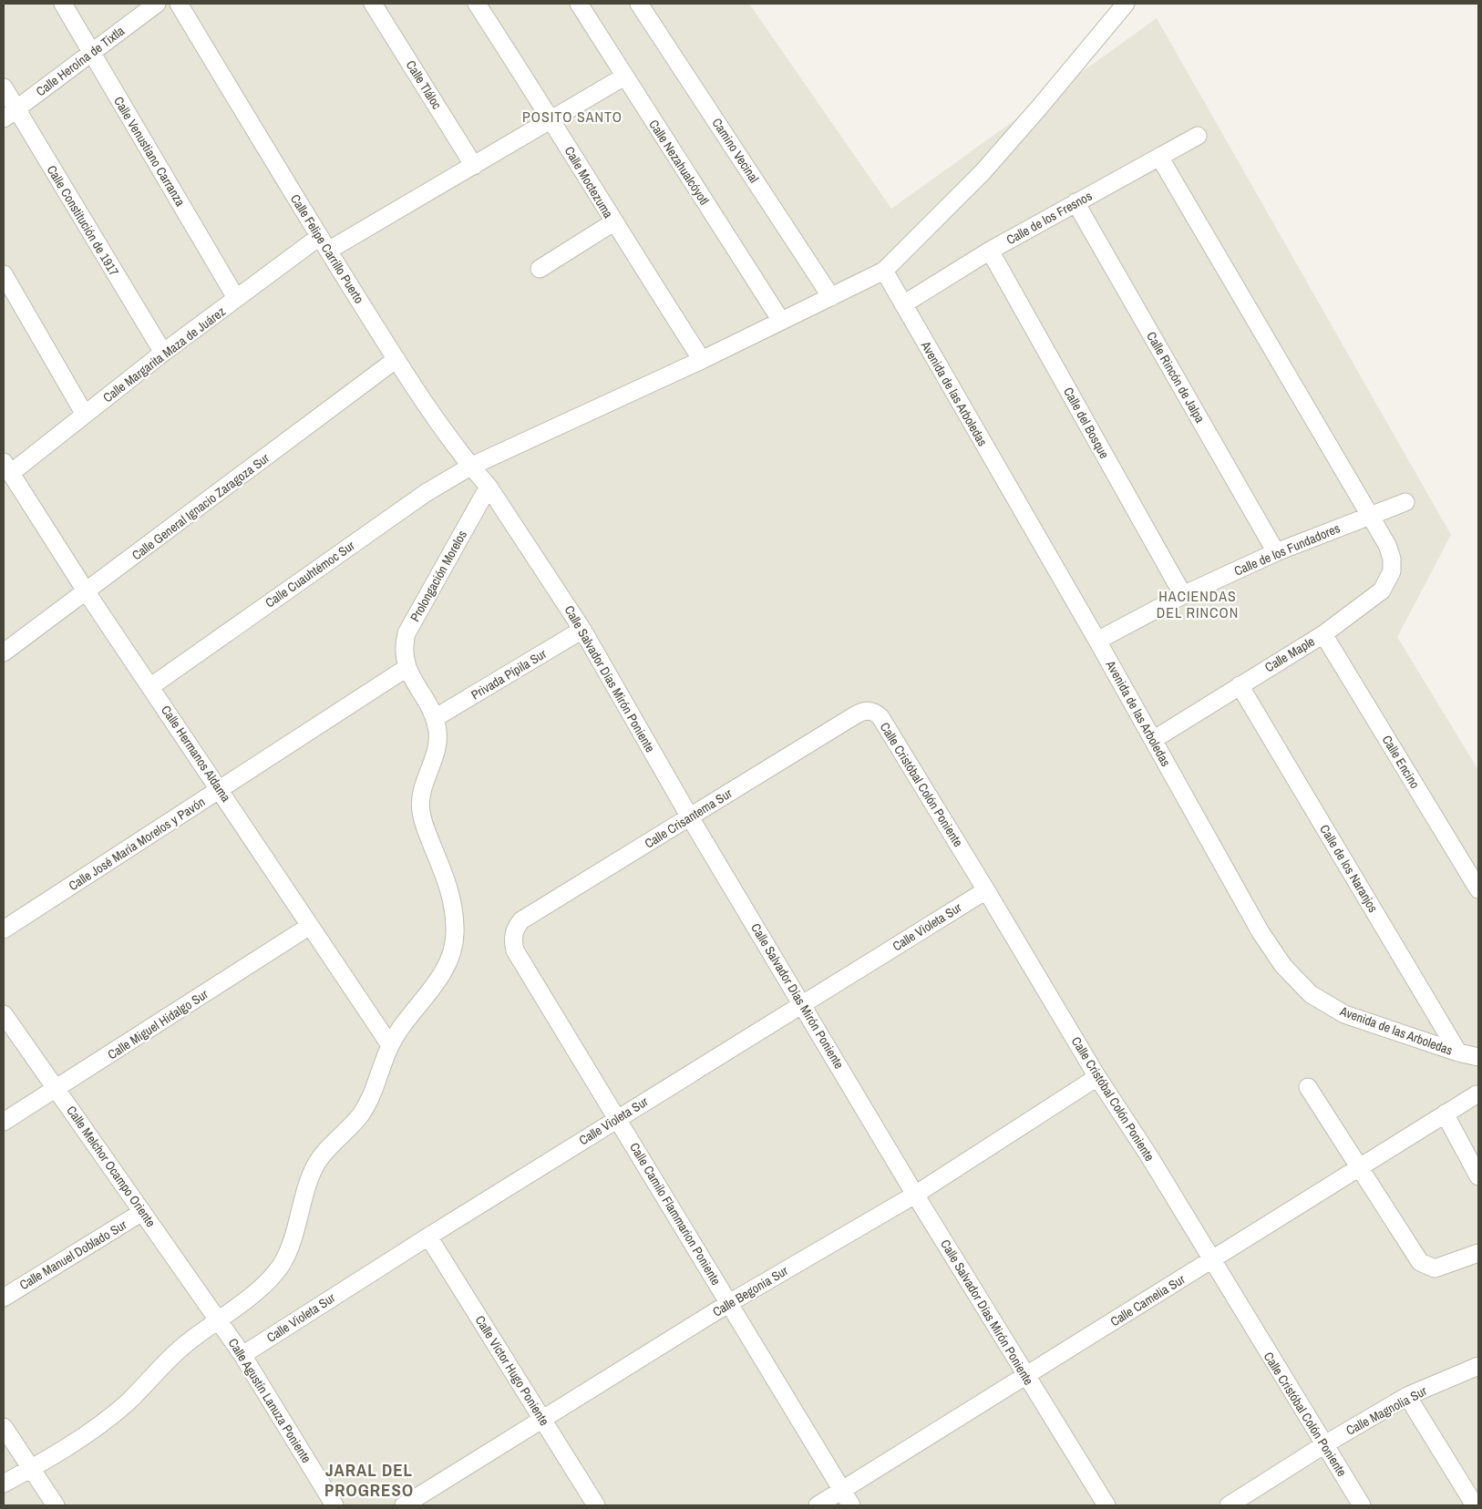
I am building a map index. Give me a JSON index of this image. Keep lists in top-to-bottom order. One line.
{"streets":{"street":["Calle Heroína de Tixtla","Calle Tláloc","Camino Vecinal","Calle Venustiano Carranza","Calle Nezahualcóyotl","Calle Moctezuma","Calle de los Fresnos","Calle Constitución de 1917","Calle Felipe Carrillo Puerto","Calle Margarita Maza de Juárez","Calle Rincón de Jalpa","Avenida de las Arboledas","Calle del Bosque","Calle General Ignacio Zaragoza Sur","Calle de los Fundadores","Calle Cuauhtémoc Sur","Prolongación Morelos","Calle Maple","Privada Pípila Sur","Calle Salvador Días Mirón Poniente","Calle Hermanos Aldama","Calle Encino","Calle Cristóbal Colón Poniente","Calle Crisantema Sur","Calle José María Morelos y Pavón","Calle de los Naranjos","Calle Violeta Sur","Calle Miguel Hidalgo Sur","Calle Melchor Ocampo Oriente","Calle Camilo Flammarion Poniente","Calle Manuel Doblado Sur","Calle Begonia Sur","Calle Camelia Sur","Calle Víctor Hugo Poniente","Calle Agustín Lanuza Poniente","Calle Magnolia Sur"]},"crossings":[["Calle Heroína de Tixtla","Calle Venustiano Carranza"],["Calle Heroína de Tixtla","Calle Constitución de 1917"],["Calle Tláloc","Calle Margarita Maza de Juárez"],["Camino Vecinal","Calle Cuauhtémoc Sur"],["Calle Venustiano Carranza","Calle Margarita Maza de Juárez"],["Calle Nezahualcóyotl","Calle Margarita Maza de Juárez"],["Calle Nezahualcóyotl","Calle Cuauhtémoc Sur"],["Calle Moctezuma","Calle Margarita Maza de Juárez"],["Calle Moctezuma","Calle Cuauhtémoc Sur"],["Calle de los Fresnos","Calle Rincón de Jalpa"],["Calle de los Fresnos","Avenida de las Arboledas"],["Calle de los Fresnos","Calle del Bosque"],["Calle de los Fresnos","Calle Maple"],["Calle Constitución de 1917","Calle Margarita Maza de Juárez"],["Calle Felipe Carrillo Puerto","Calle Margarita Maza de Juárez"],["Calle Felipe Carrillo Puerto","Calle General Ignacio Zaragoza Sur"],["Calle Felipe Carrillo Puerto","Calle Cuauhtémoc Sur"],["Calle Felipe Carrillo Puerto","Prolongación Morelos"],["Calle Felipe Carrillo Puerto","Calle Salvador Días Mirón Poniente"],["Calle Margarita Maza de Juárez","Calle Hermanos Aldama"],["Calle Rincón de Jalpa","Calle de los Fundadores"],["Avenida de las Arboledas","Calle de los Fundadores"],["Avenida de las Arboledas","Calle Cuauhtémoc Sur"],["Avenida de las Arboledas","Calle Maple"],["Avenida de las Arboledas","Calle de los Naranjos"],["Calle del Bosque","Calle de los Fundadores"],["Calle General Ignacio Zaragoza Sur","Calle Hermanos Aldama"],["Calle de los Fundadores","Calle Maple"],["Calle Cuauhtémoc Sur","Calle Hermanos Aldama"],["Prolongación Morelos","Calle Salvador Días Mirón Poniente"],["Prolongación Morelos","Calle José María Morelos y Pavón"],["Calle Maple","Calle Encino"],["Calle Maple","Calle de los Naranjos"],["Privada Pípila Sur","Calle Salvador Días Mirón Poniente"],["Calle Salvador Días Mirón Poniente","Calle Crisantema Sur"],["Calle Salvador Días Mirón Poniente","Calle Violeta Sur"],["Calle Salvador Días Mirón Poniente","Calle Begonia Sur"],["Calle Salvador Días Mirón Poniente","Calle Camelia Sur"],["Calle Hermanos Aldama","Calle José María Morelos y Pavón"],["Calle Hermanos Aldama","Calle Miguel Hidalgo Sur"],["Calle Cristóbal Colón Poniente","Calle Crisantema Sur"],["Calle Cristóbal Colón Poniente","Calle Violeta Sur"],["Calle Cristóbal Colón Poniente","Calle Begonia Sur"],["Calle Cristóbal Colón Poniente","Calle Camelia Sur"],["Calle Cristóbal Colón Poniente","Calle Magnolia Sur"],["Calle Crisantema Sur","Calle Camilo Flammarion Poniente"],["Calle Violeta Sur","Calle Camilo Flammarion Poniente"],["Calle Violeta Sur","Calle Víctor Hugo Poniente"],["Calle Violeta Sur","Calle Agustín Lanuza Poniente"],["Calle Miguel Hidalgo Sur","Calle Melchor Ocampo Oriente"],["Calle Melchor Ocampo Oriente","Calle Manuel Doblado Sur"],["Calle Melchor Ocampo Oriente","Calle Agustín Lanuza Poniente"],["Calle Camilo Flammarion Poniente","Calle Begonia Sur"],["Calle Camilo Flammarion Poniente","Calle Camelia Sur"],["Calle Begonia Sur","Calle Víctor Hugo Poniente"]],"districts":["POSITO SANTO","HACIENDAS DEL RINCON","JARAL DEL PROGRESO"]}
